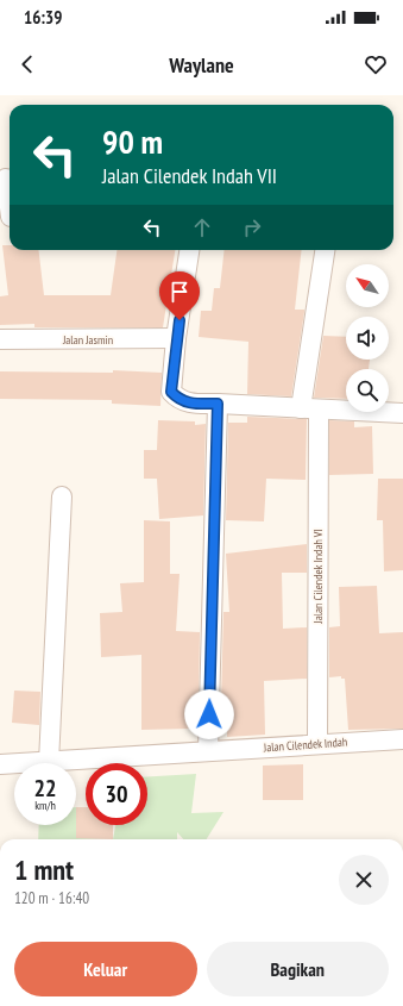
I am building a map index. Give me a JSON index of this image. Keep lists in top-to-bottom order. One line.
{"streets":{"street":["Jalan Jasmin","Jalan Cilendek Indah VI","Jalan Cilendek Indah"]},"crossings":[["Jalan Cilendek Indah VI","Jalan Cilendek Indah"]],"north":"top left","page":{"status":"16:39","header":"Waylane","turn":["90 m","Jalan Cilendek Indah VII"],"speed":"22 km/h","limit":"30","heading":["1 mnt","120 m · 16:40"],"buttons":["Keluar","Bagikan"]}}
